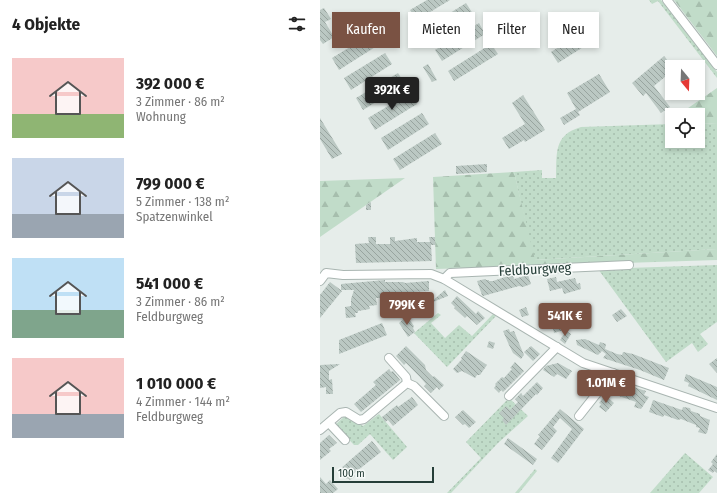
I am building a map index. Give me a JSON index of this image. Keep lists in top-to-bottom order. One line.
{"streets":{"street":["Feldburgweg"]},"scale_bar":"100 m","north":"bottom","page":{"heading":"4 Objekte","chip":["Kaufen","Mieten","Filter","Neu"],"list":[{"name":"392 000 €","note":"3 Zimmer · 86 m² · Wohnung"},{"name":"799 000 €","note":"5 Zimmer · 138 m² · Spatzenwinkel"},{"name":"541 000 €","note":"3 Zimmer · 86 m² · Feldburgweg"},{"name":"1 010 000 €","note":"4 Zimmer · 144 m² · Feldburgweg"}],"price":["392K €","799K €","541K €","1.01M €"],"scale":"100 m"}}
